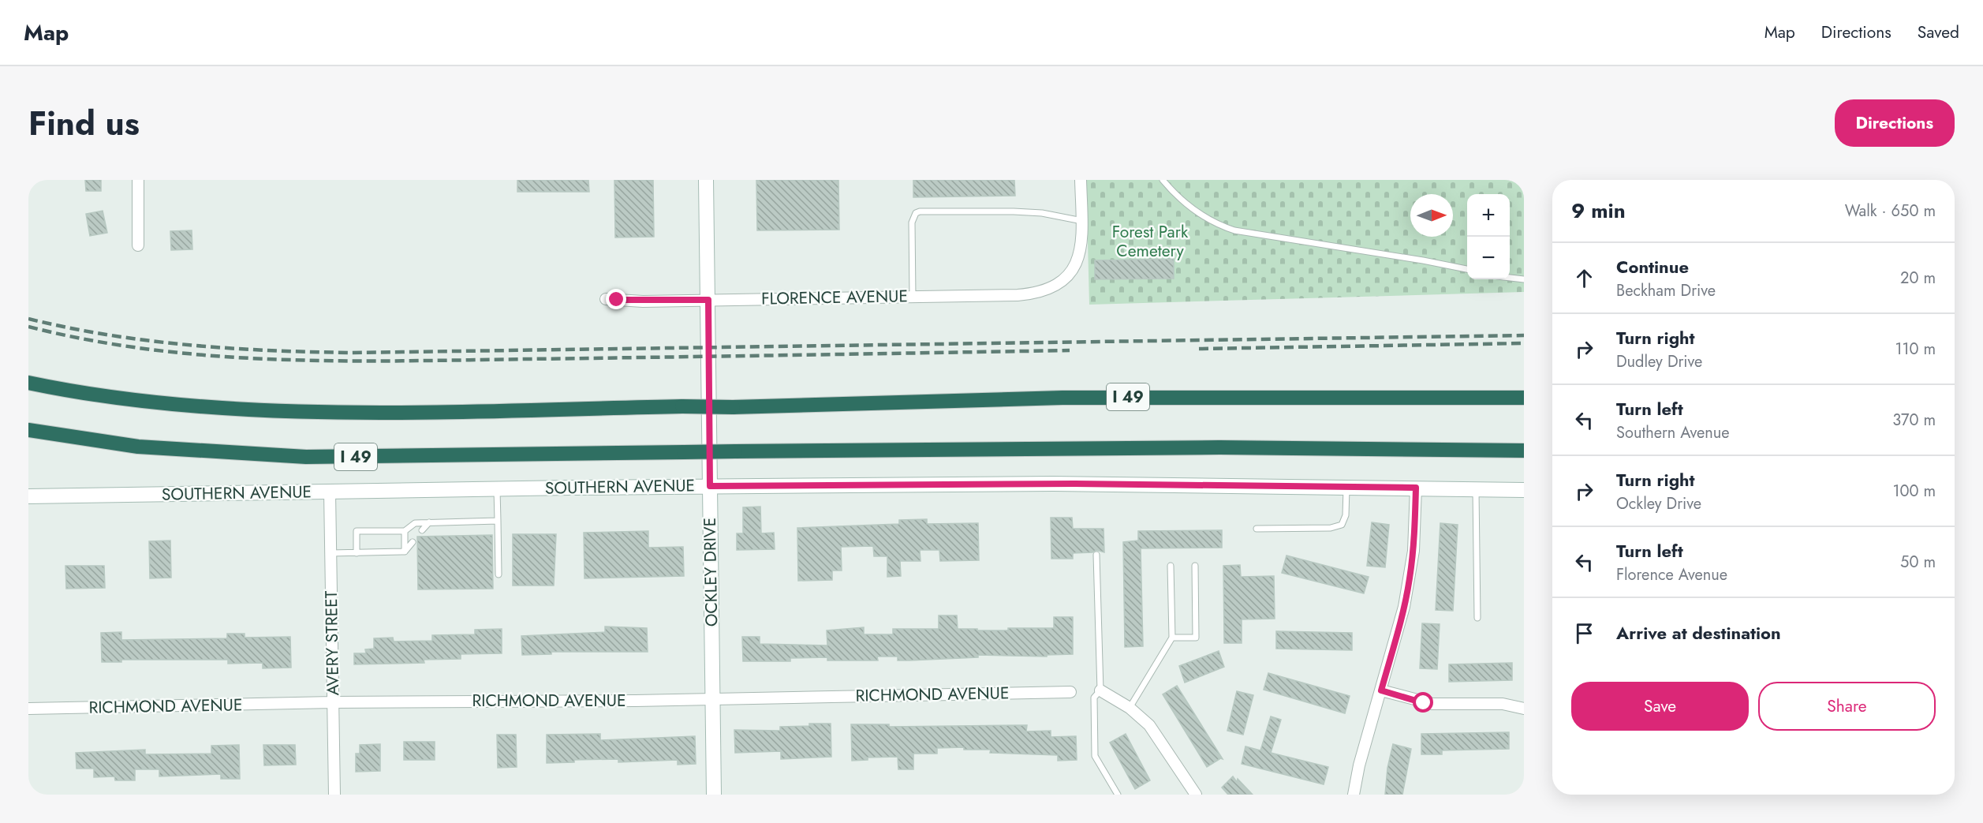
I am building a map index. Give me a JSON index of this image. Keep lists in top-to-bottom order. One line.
{"streets":{"highway":["I 49"],"street":["FLORENCE AVENUE","SOUTHERN AVENUE","OCKLEY DRIVE","AVERY STREET","RICHMOND AVENUE"]},"crossings":[["FLORENCE AVENUE","OCKLEY DRIVE"],["SOUTHERN AVENUE","OCKLEY DRIVE"],["SOUTHERN AVENUE","AVERY STREET"],["OCKLEY DRIVE","RICHMOND AVENUE"],["AVERY STREET","RICHMOND AVENUE"]],"parks":["Forest Park Cemetery"],"north":"right","page":{"header":"Map","nav":["Map","Directions","Saved"],"title":"Find us","buttons":["Directions",["Save","Share"]],"heading":["9 min","Walk · 650 m"],"map_buttons":["+","−"],"list":[["Continue","Beckham Drive","20 m"],["Turn right","Dudley Drive","110 m"],["Turn left","Southern Avenue","370 m"],["Turn right","Ockley Drive","100 m"],["Turn left","Florence Avenue","50 m"],"Arrive at destination"]}}
